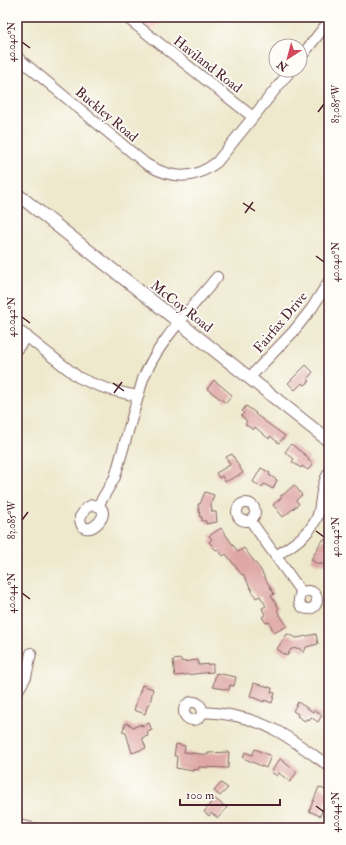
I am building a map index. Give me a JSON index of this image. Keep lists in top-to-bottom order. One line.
{"streets":{"main road":["McCoy Road"],"street":["Haviland Road","Buckley Road","Fairfax Drive"]},"crossings":[["Haviland Road","Buckley Road"],["McCoy Road","Fairfax Drive"]],"scale_bar":"100 m","north":"bottom left","coordinates":["40.040°N","83.085°W","40.042°N","40.044°N"]}
